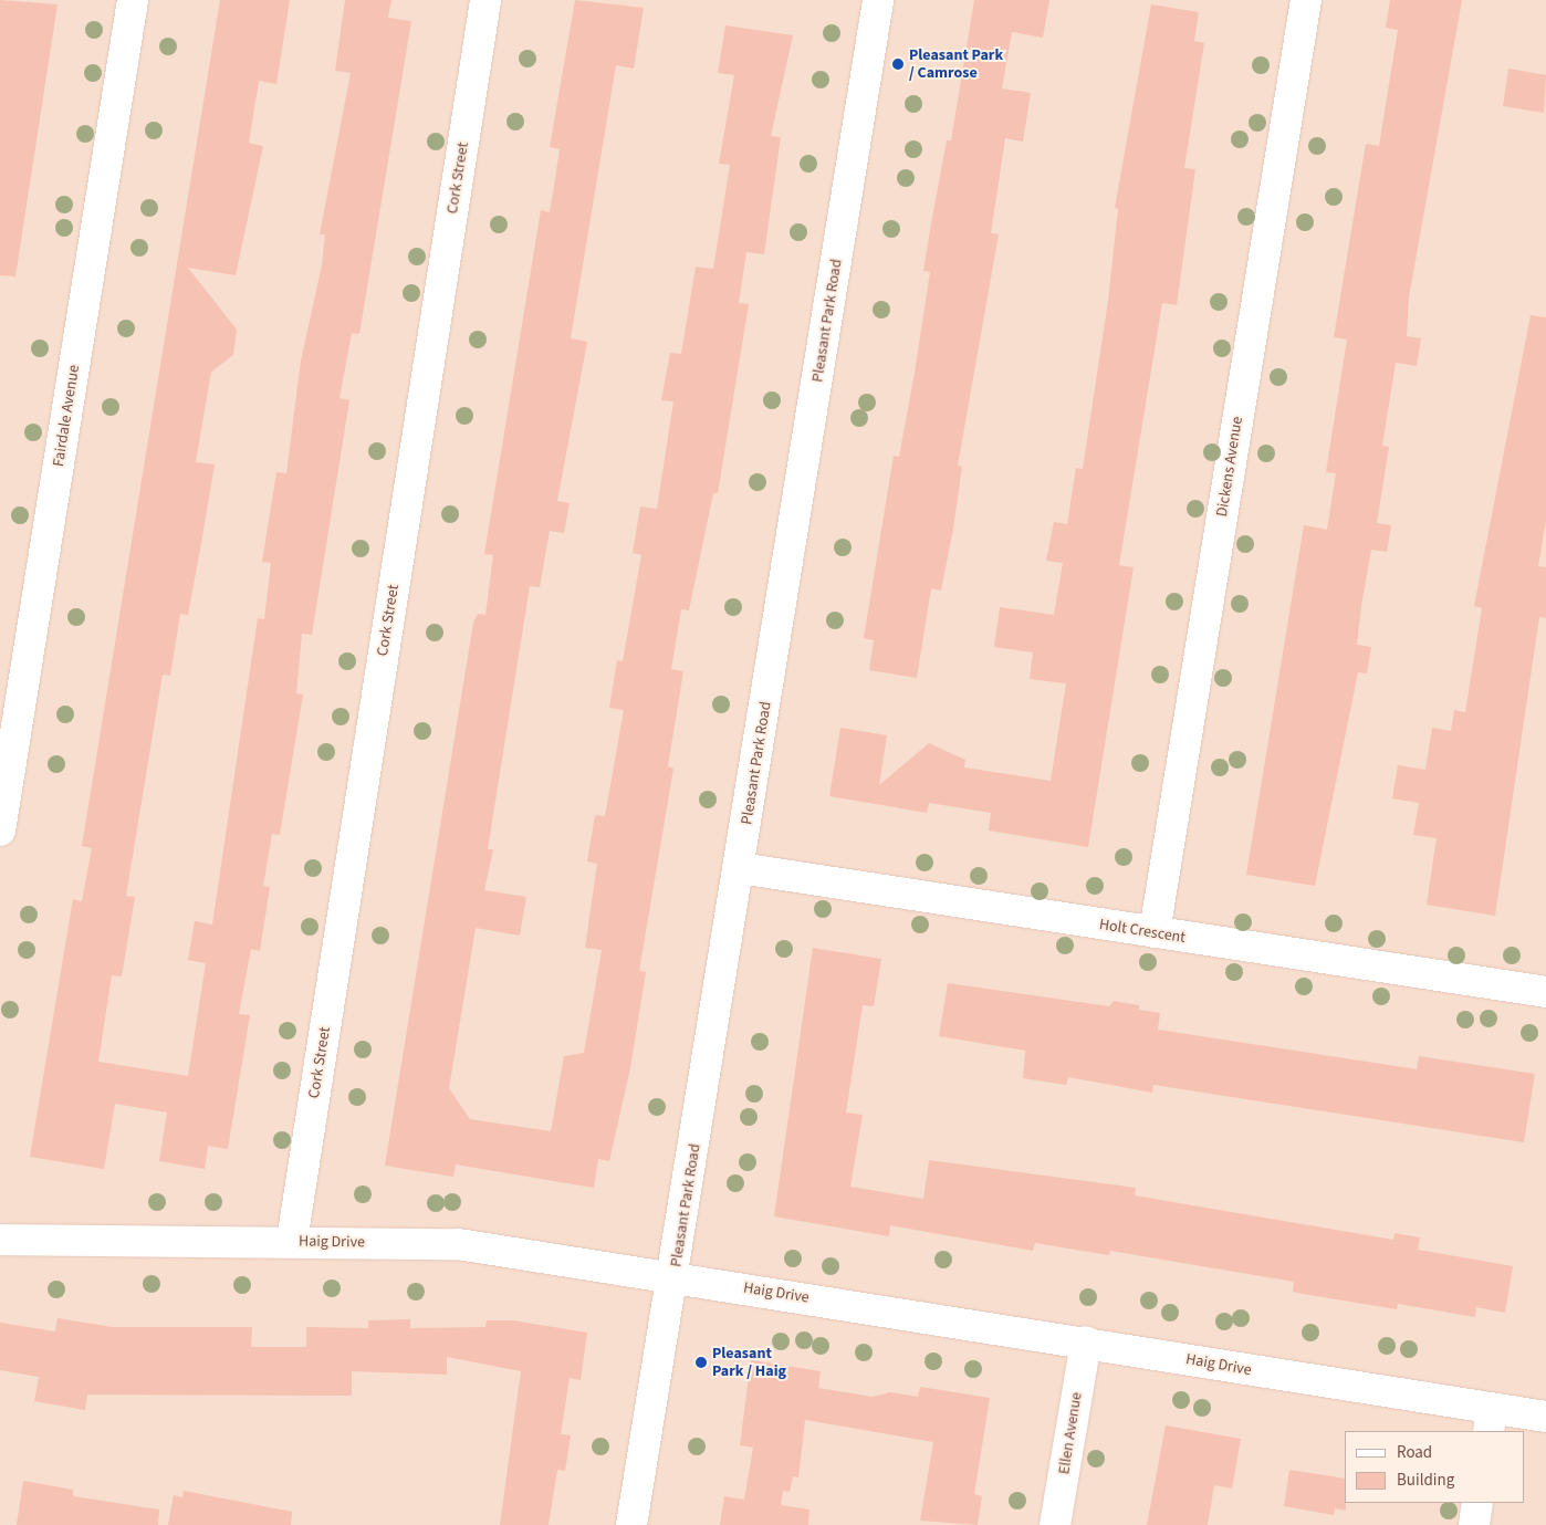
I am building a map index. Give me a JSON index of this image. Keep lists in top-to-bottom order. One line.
{"streets":{"street":["Cork Street","Pleasant Park Road","Fairdale Avenue","Dickens Avenue","Holt Crescent","Haig Drive","Ellen Avenue"]},"crossings":[["Cork Street","Haig Drive"],["Pleasant Park Road","Holt Crescent"],["Pleasant Park Road","Haig Drive"],["Dickens Avenue","Holt Crescent"],["Haig Drive","Ellen Avenue"]],"places":["Pleasant Park / Camrose","Pleasant Park / Haig"],"legend":["Road","Building"]}
